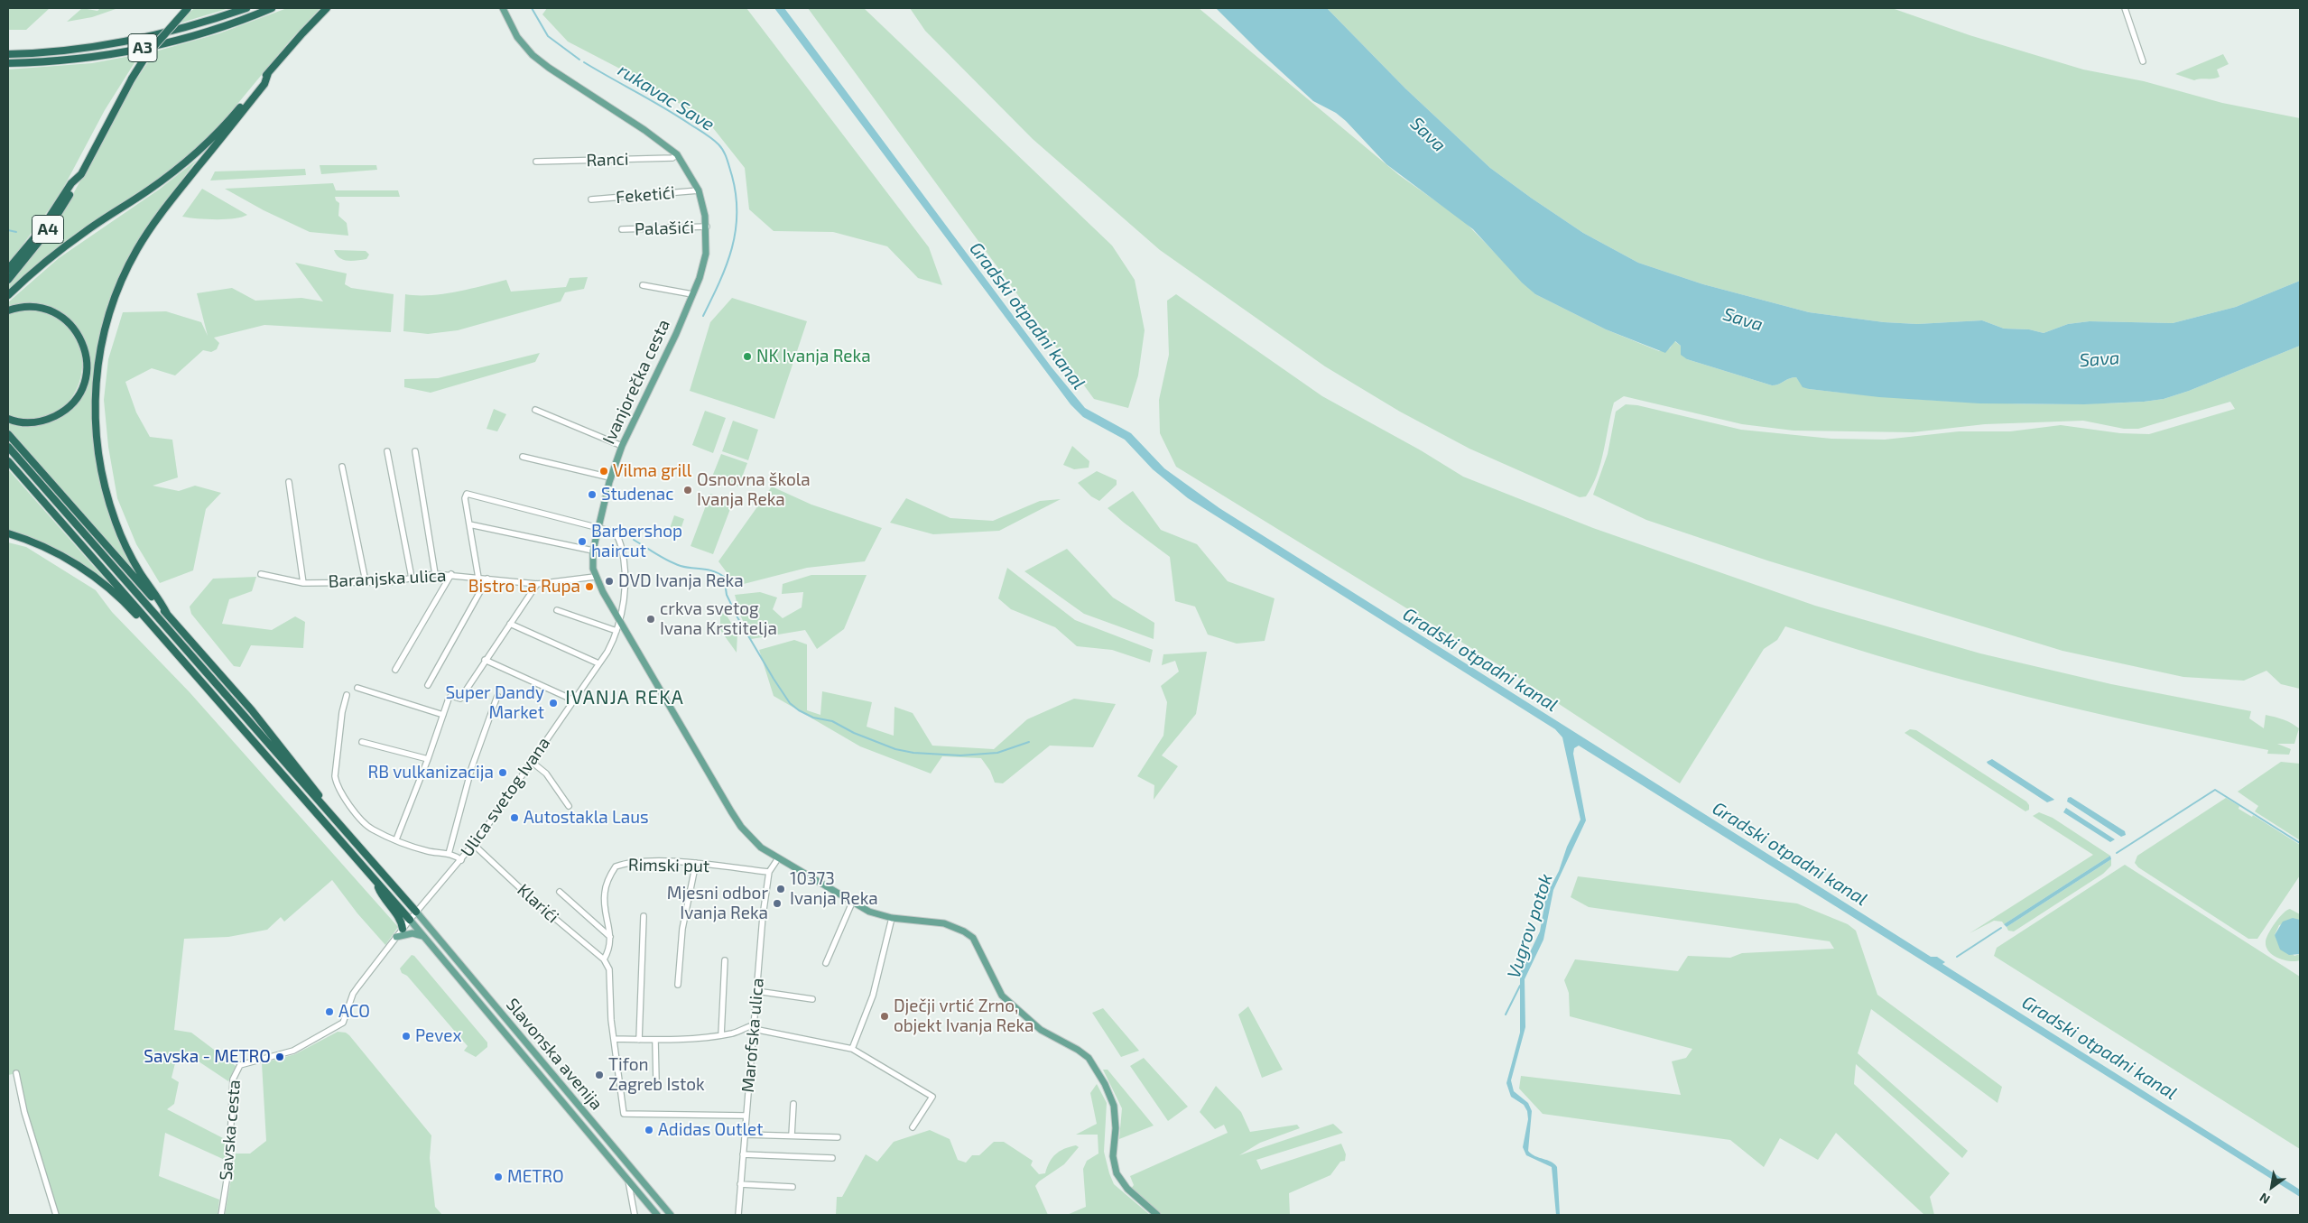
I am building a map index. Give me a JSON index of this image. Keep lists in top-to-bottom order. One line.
{"streets":{"highway":["A3","A4"],"main road":["Ivanjorečka cesta","Slavonska avenija"],"street":["Ranci","Feketići","Palašići","Baranjska ulica","Ulica svetog Ivana","Rimski put","Klarići","Marofska ulica","Savska cesta"]},"crossings":[["Ranci","Ivanjorečka cesta"],["Feketići","Ivanjorečka cesta"],["Palašići","Ivanjorečka cesta"],["Ivanjorečka cesta","Baranjska ulica"],["Ivanjorečka cesta","Ulica svetog Ivana"],["Ivanjorečka cesta","Marofska ulica"],["Ulica svetog Ivana","Klarići"],["Ulica svetog Ivana","Slavonska avenija"],["Ulica svetog Ivana","Savska cesta"],["Rimski put","Klarići"],["Rimski put","Marofska ulica"],["Slavonska avenija","Savska cesta"]],"districts":["IVANJA REKA"],"water":["rukavac Save","Sava","Gradski otpadni kanal","Vugrov potok"],"places":["NK Ivanja Reka","Vilma grill","Osnovna škola Ivanja Reka","Studenac","Barbershop haircut","DVD Ivanja Reka","Bistro La Rupa","crkva svetog Ivana Krstitelja","Super Dandy Market","RB vulkanizacija","Autostakla Laus","10373 Ivanja Reka","Mjesni odbor Ivanja Reka","ACO","Dječji vrtić Zrno, objekt Ivanja Reka","Pevex","Savska - METRO","Tifon Zagreb Istok","Adidas Outlet","METRO"],"north":"bottom left"}
